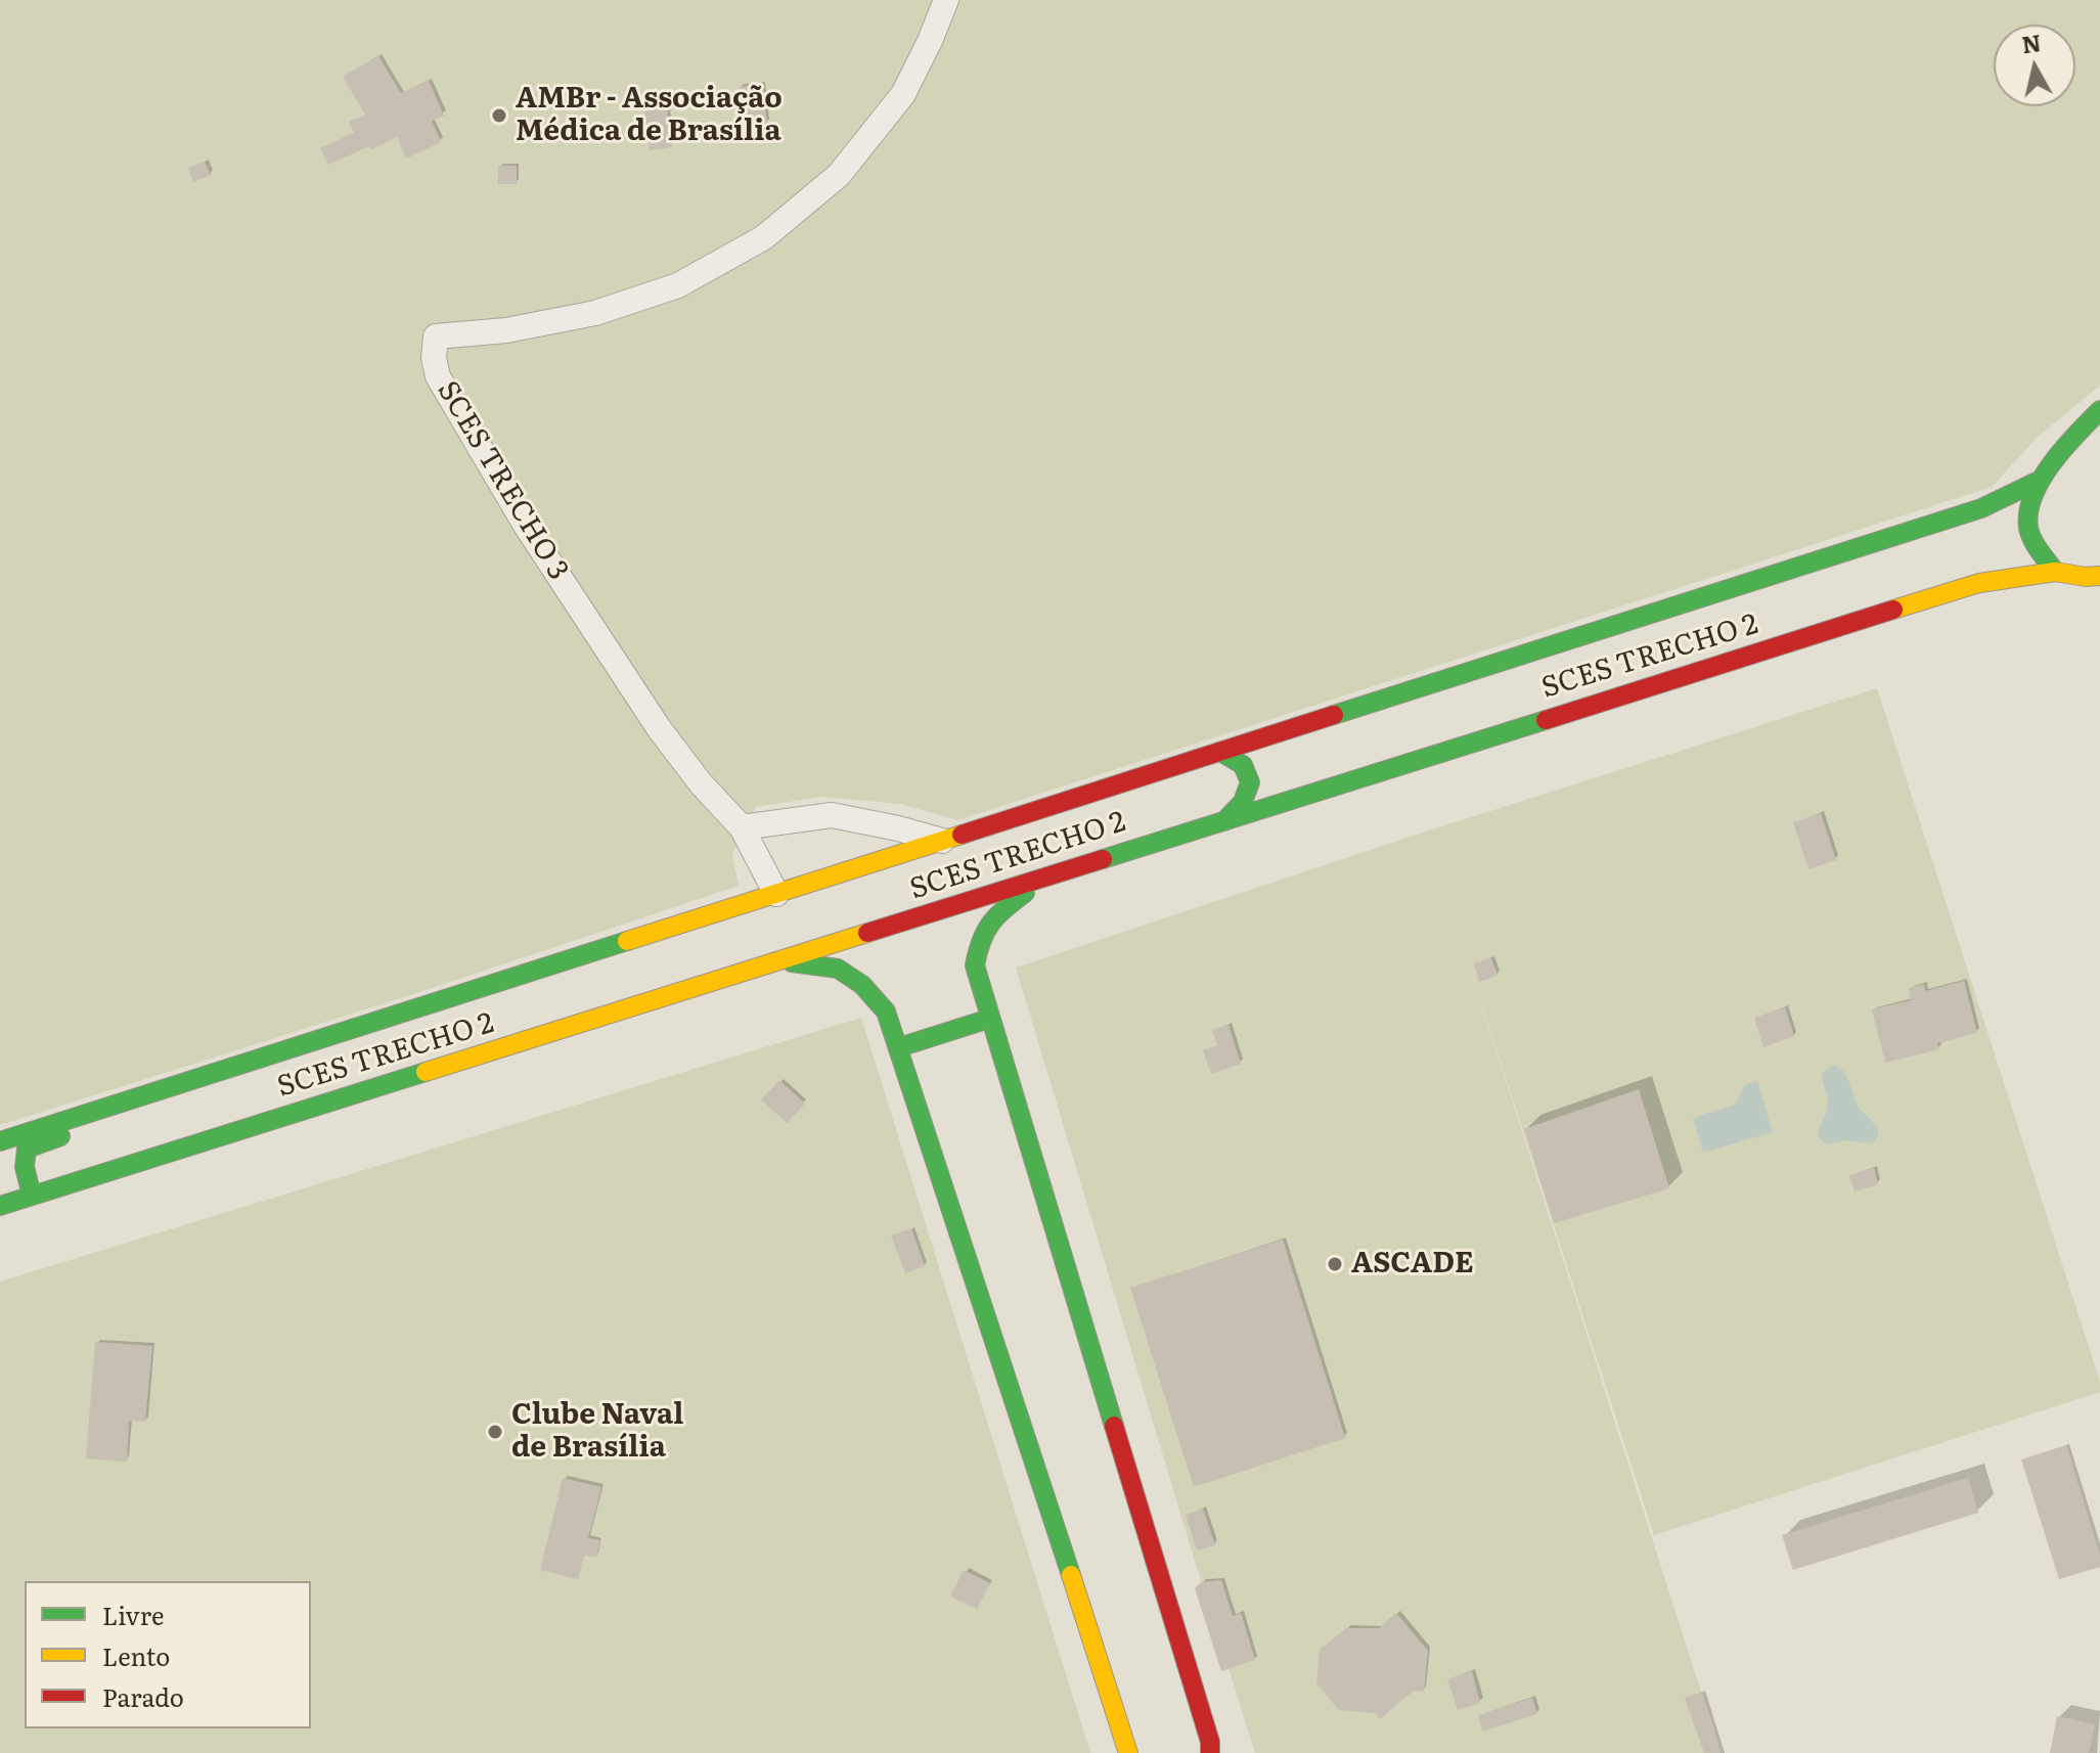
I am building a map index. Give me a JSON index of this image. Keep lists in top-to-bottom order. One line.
{"streets":{"main road":["SCES TRECHO 2"],"street":["SCES TRECHO 3"]},"crossings":[["SCES TRECHO 3","SCES TRECHO 2"]],"places":["AMBr - Associação Médica de Brasília","ASCADE","Clube Naval de Brasília"],"legend":["Livre","Lento","Parado"],"north":"top"}
